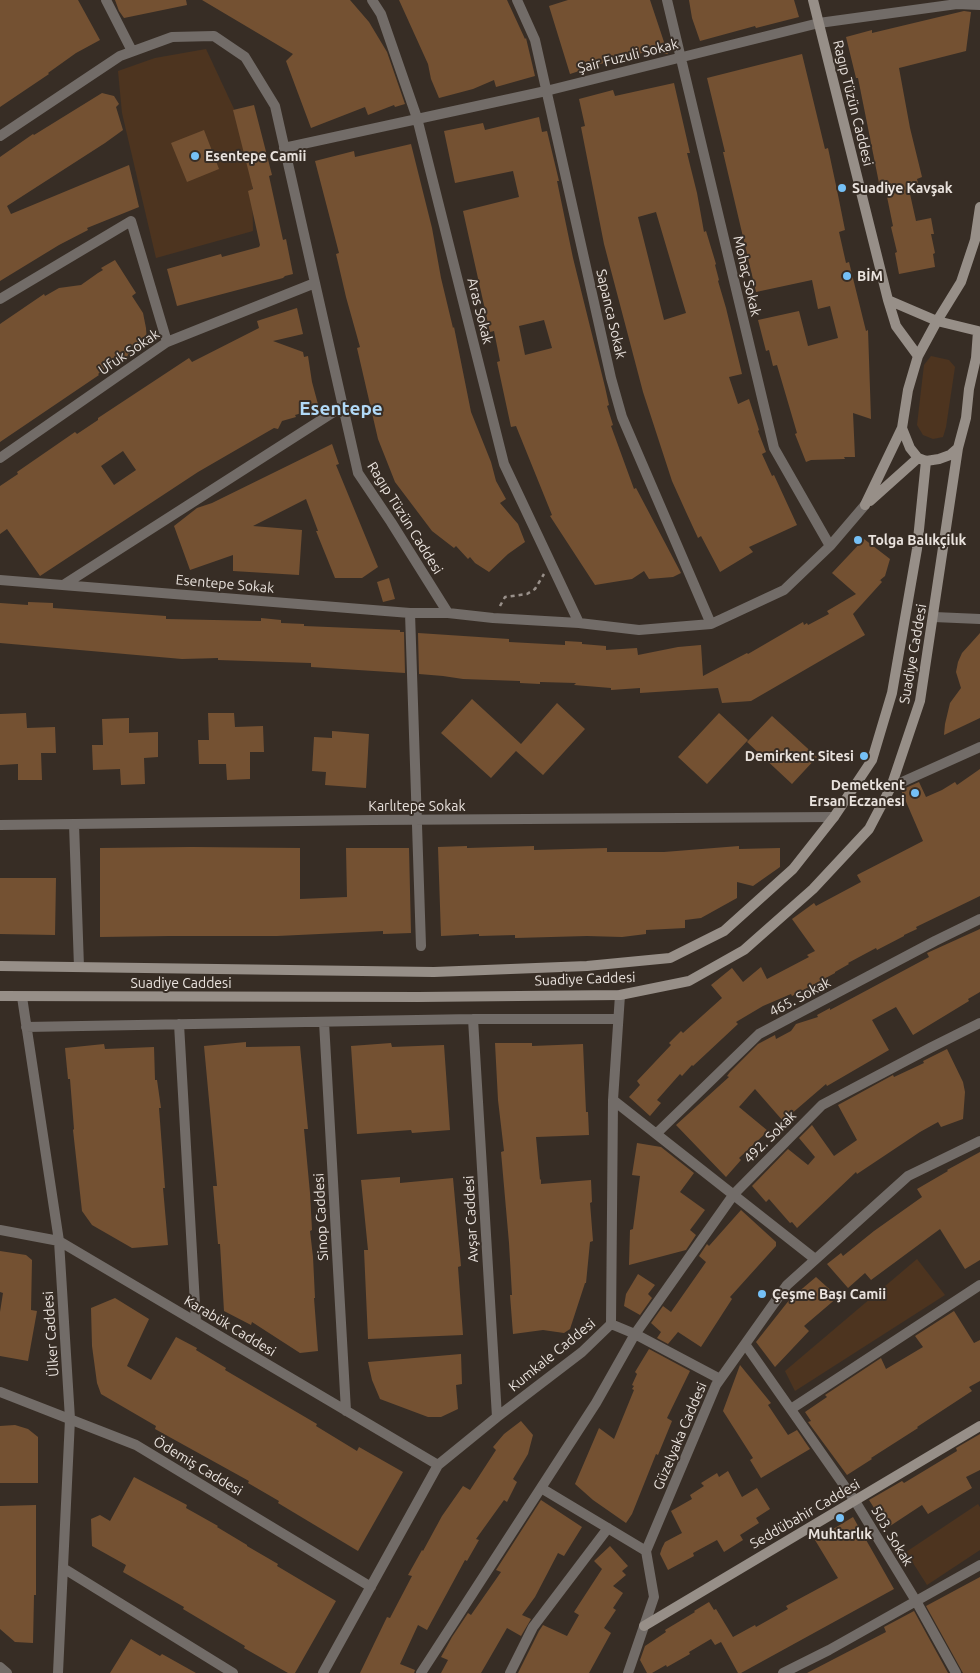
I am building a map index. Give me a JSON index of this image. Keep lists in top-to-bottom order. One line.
{"streets":{"main road":["Ragıp Tüzün Caddesi","Suadiye Caddesi","Seddübahir Caddesi"],"street":["Şair Fuzuli Sokak","Mohaç Sokak","Aras Sokak","Sapanca Sokak","Ufuk Sokak","Esentepe Sokak","Karlıtepe Sokak","465. Sokak","492. Sokak","Sinop Caddesi","Avşar Caddesi","Karabük Caddesi","Ülker Caddesi","Kumkale Caddesi","Güzelyaka Caddesi","Ödemiş Caddesi","503. Sokak"]},"crossings":[["Şair Fuzuli Sokak","Ragıp Tüzün Caddesi"],["Şair Fuzuli Sokak","Mohaç Sokak"],["Şair Fuzuli Sokak","Aras Sokak"],["Şair Fuzuli Sokak","Sapanca Sokak"],["Ragıp Tüzün Caddesi","Ufuk Sokak"],["Ragıp Tüzün Caddesi","Esentepe Sokak"],["Suadiye Caddesi","Karlıtepe Sokak"],["Suadiye Caddesi","Ülker Caddesi"],["Suadiye Caddesi","Kumkale Caddesi"],["Sinop Caddesi","Karabük Caddesi"],["Avşar Caddesi","Kumkale Caddesi"],["Karabük Caddesi","Ülker Caddesi"],["Karabük Caddesi","Kumkale Caddesi"],["Ülker Caddesi","Ödemiş Caddesi"],["Kumkale Caddesi","Ödemiş Caddesi"],["Güzelyaka Caddesi","503. Sokak"],["Seddübahir Caddesi","503. Sokak"]],"districts":["Esentepe"],"places":["Esentepe Camii","Suadiye Kavşak","BİM","Tolga Balıkçilık","Demirkent Sitesi","Demetkent Ersan Eczanesi","Çeşme Başı Camii","Muhtarlık"]}
